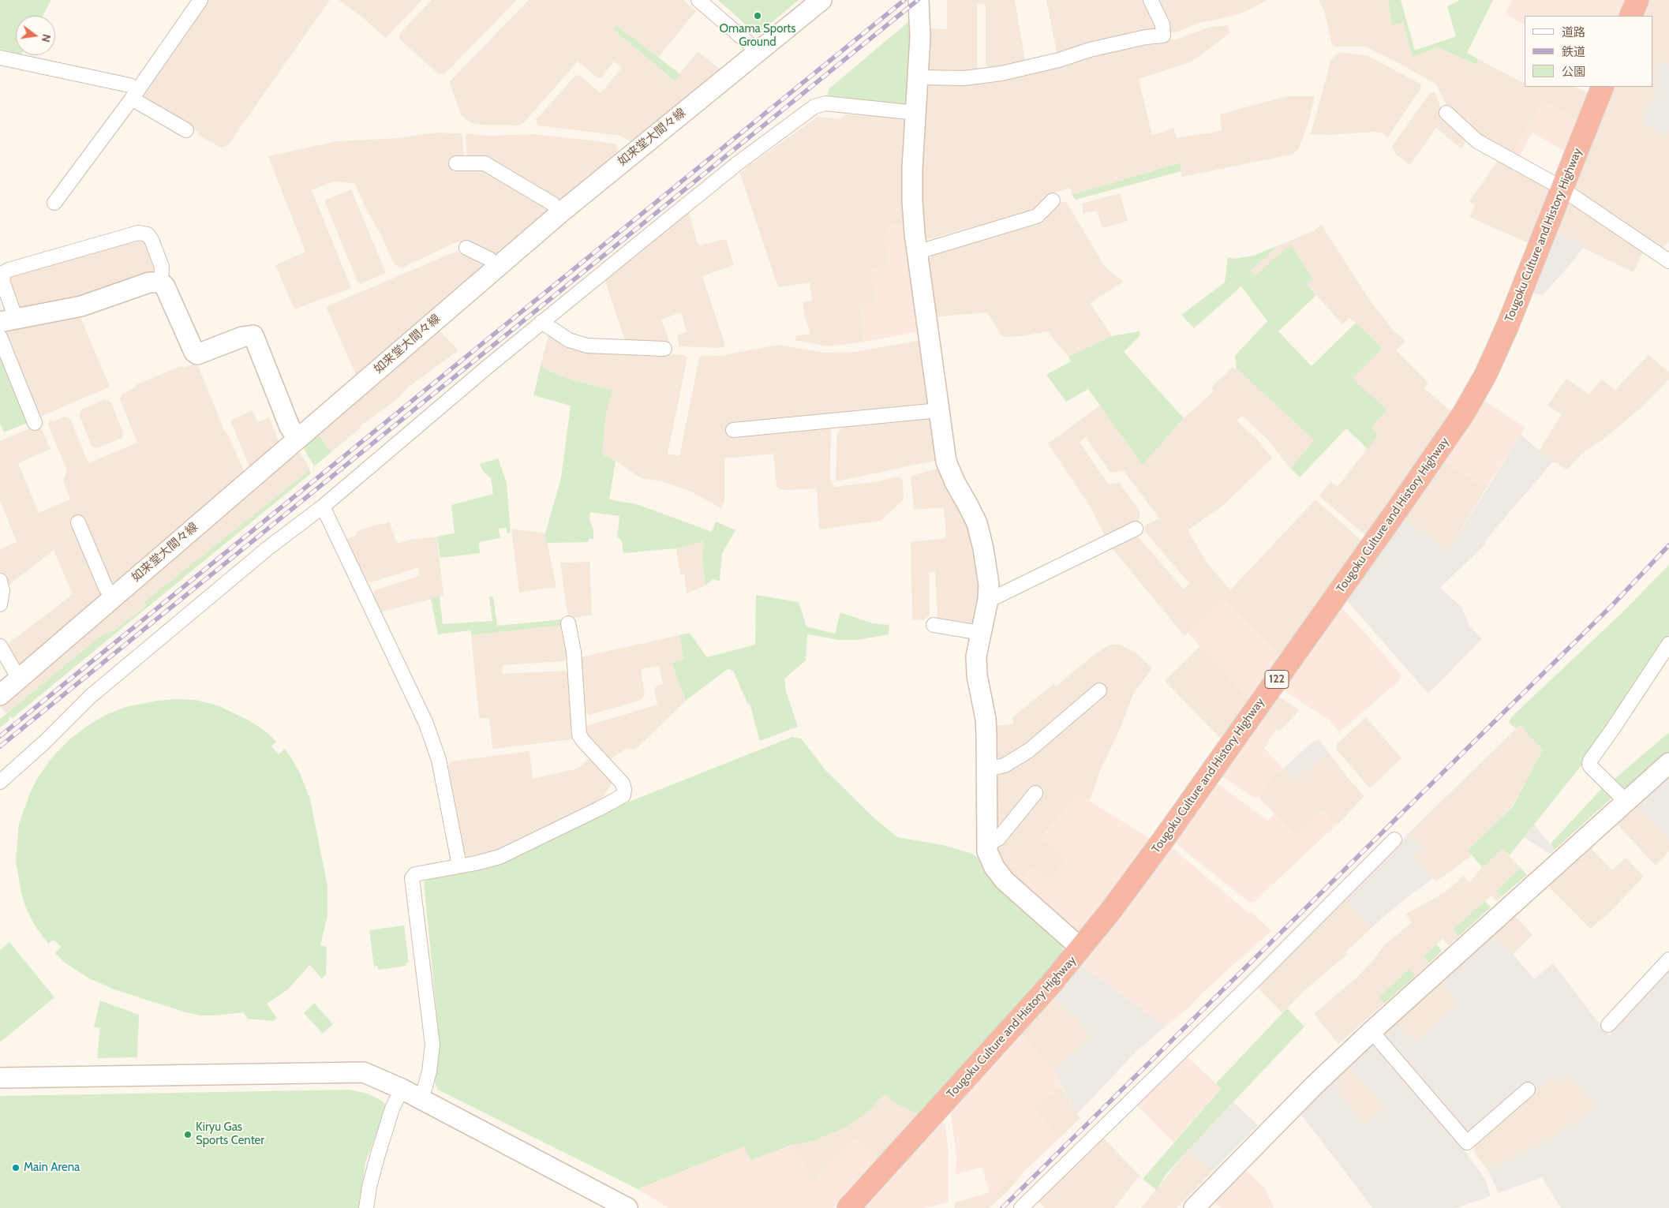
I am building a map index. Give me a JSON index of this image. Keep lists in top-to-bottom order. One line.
{"streets":{"highway":["Tougoku Culture and History Highway","122"],"street":["如来堂大間々線"]},"places":["Omama Sports Ground","Kiryu Gas Sports Center","Main Arena"],"legend":["道路","鉄道","公園"],"north":"right"}
